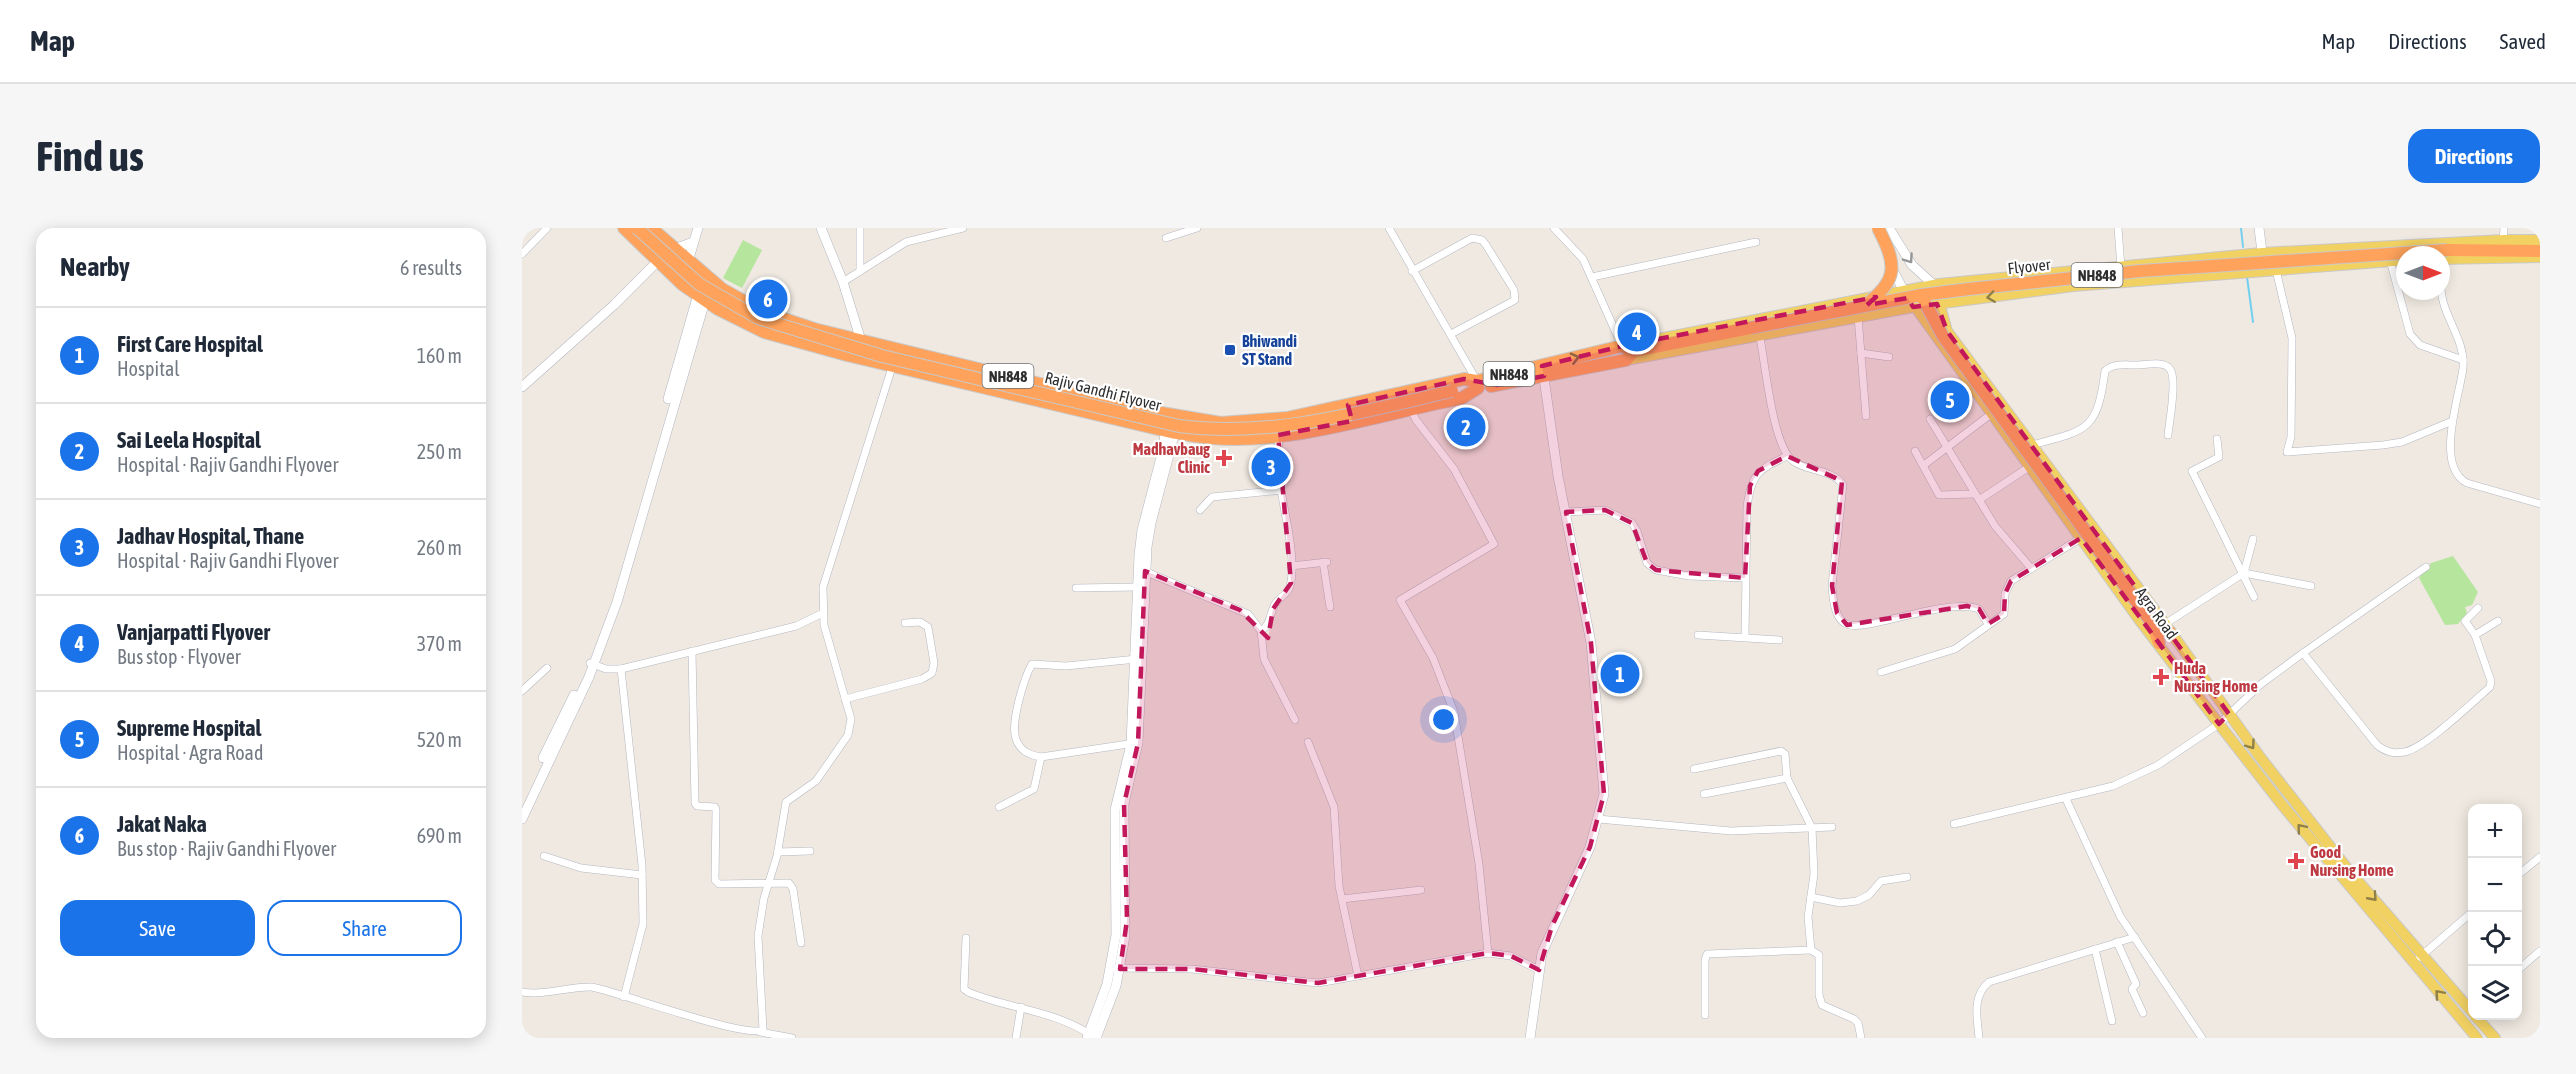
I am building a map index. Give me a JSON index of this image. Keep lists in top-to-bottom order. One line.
{"streets":{"highway":["Flyover","NH848","Rajiv Gandhi Flyover"],"main road":["Agra Road"]},"crossings":[["Flyover","NH848"],["NH848","Rajiv Gandhi Flyover"]],"places":{"transit":["Bhiwandi ST Stand"],"health":["Madhavbaug Clinic","Huda Nursing Home","Good Nursing Home"]},"north":"right","page":{"header":"Map","nav":["Map","Directions","Saved"],"buttons":["Directions",["Save","Share"]],"title":"Find us","heading":["Nearby","6 results"],"pins":["6","4","5","2","3","1"],"list":[{"mark":"1","name":"First Care Hospital","note":"Hospital","value":"160 m"},{"mark":"2","name":"Sai Leela Hospital","note":"Hospital · Rajiv Gandhi Flyover","value":"250 m"},{"mark":"3","name":"Jadhav Hospital, Thane","note":"Hospital · Rajiv Gandhi Flyover","value":"260 m"},{"mark":"4","name":"Vanjarpatti Flyover","note":"Bus stop · Flyover","value":"370 m"},{"mark":"5","name":"Supreme Hospital","note":"Hospital · Agra Road","value":"520 m"},{"mark":"6","name":"Jakat Naka","note":"Bus stop · Rajiv Gandhi Flyover","value":"690 m"}],"map_buttons":["+","−"]}}
